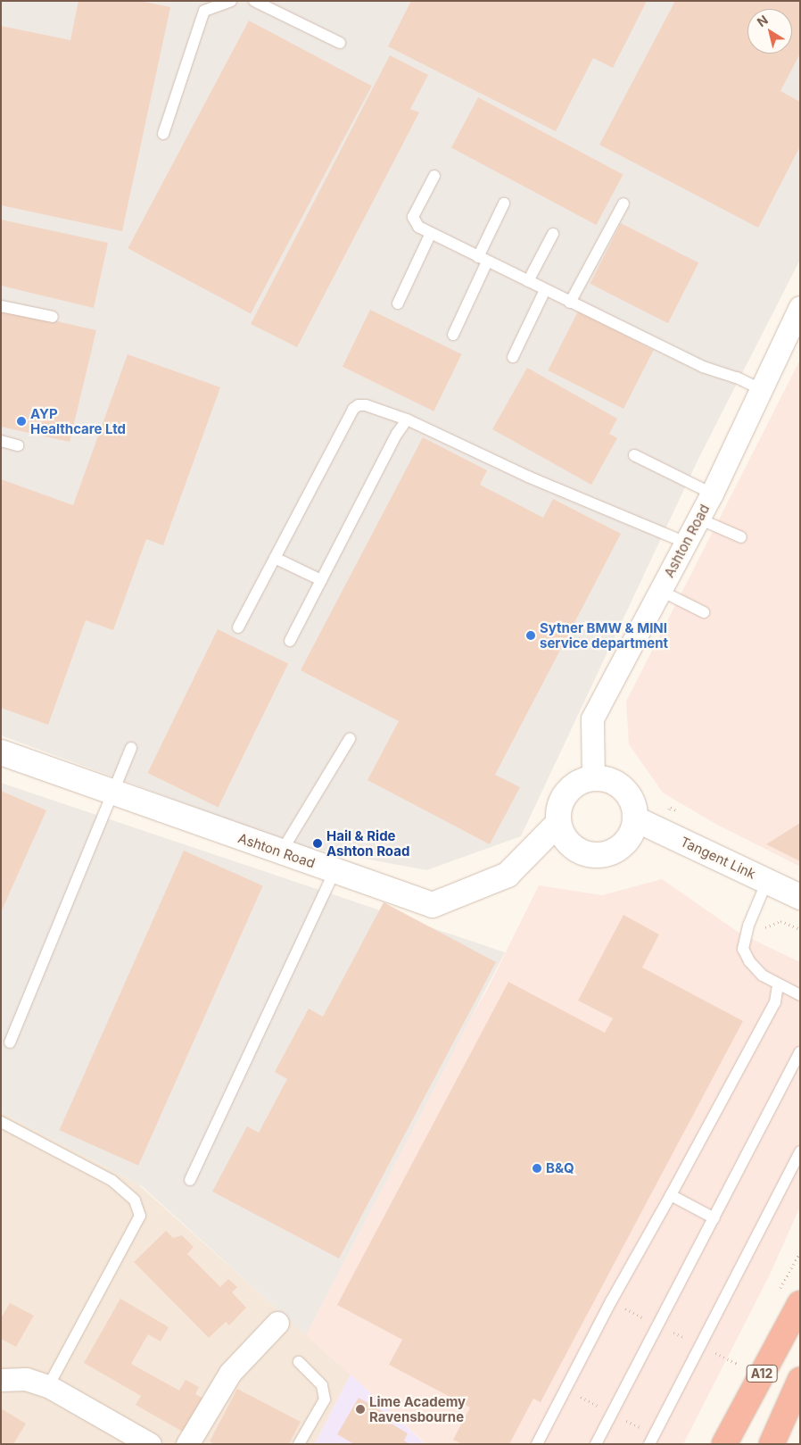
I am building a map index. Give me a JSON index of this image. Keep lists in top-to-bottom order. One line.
{"streets":{"highway":["A12"],"street":["Ashton Road","Tangent Link"]},"crossings":[["Ashton Road","Tangent Link"]],"places":["AYP Healthcare Ltd","Sytner BMW & MINI service department","Hail & Ride Ashton Road","B&Q","Lime Academy Ravensbourne"],"north":"top left"}
